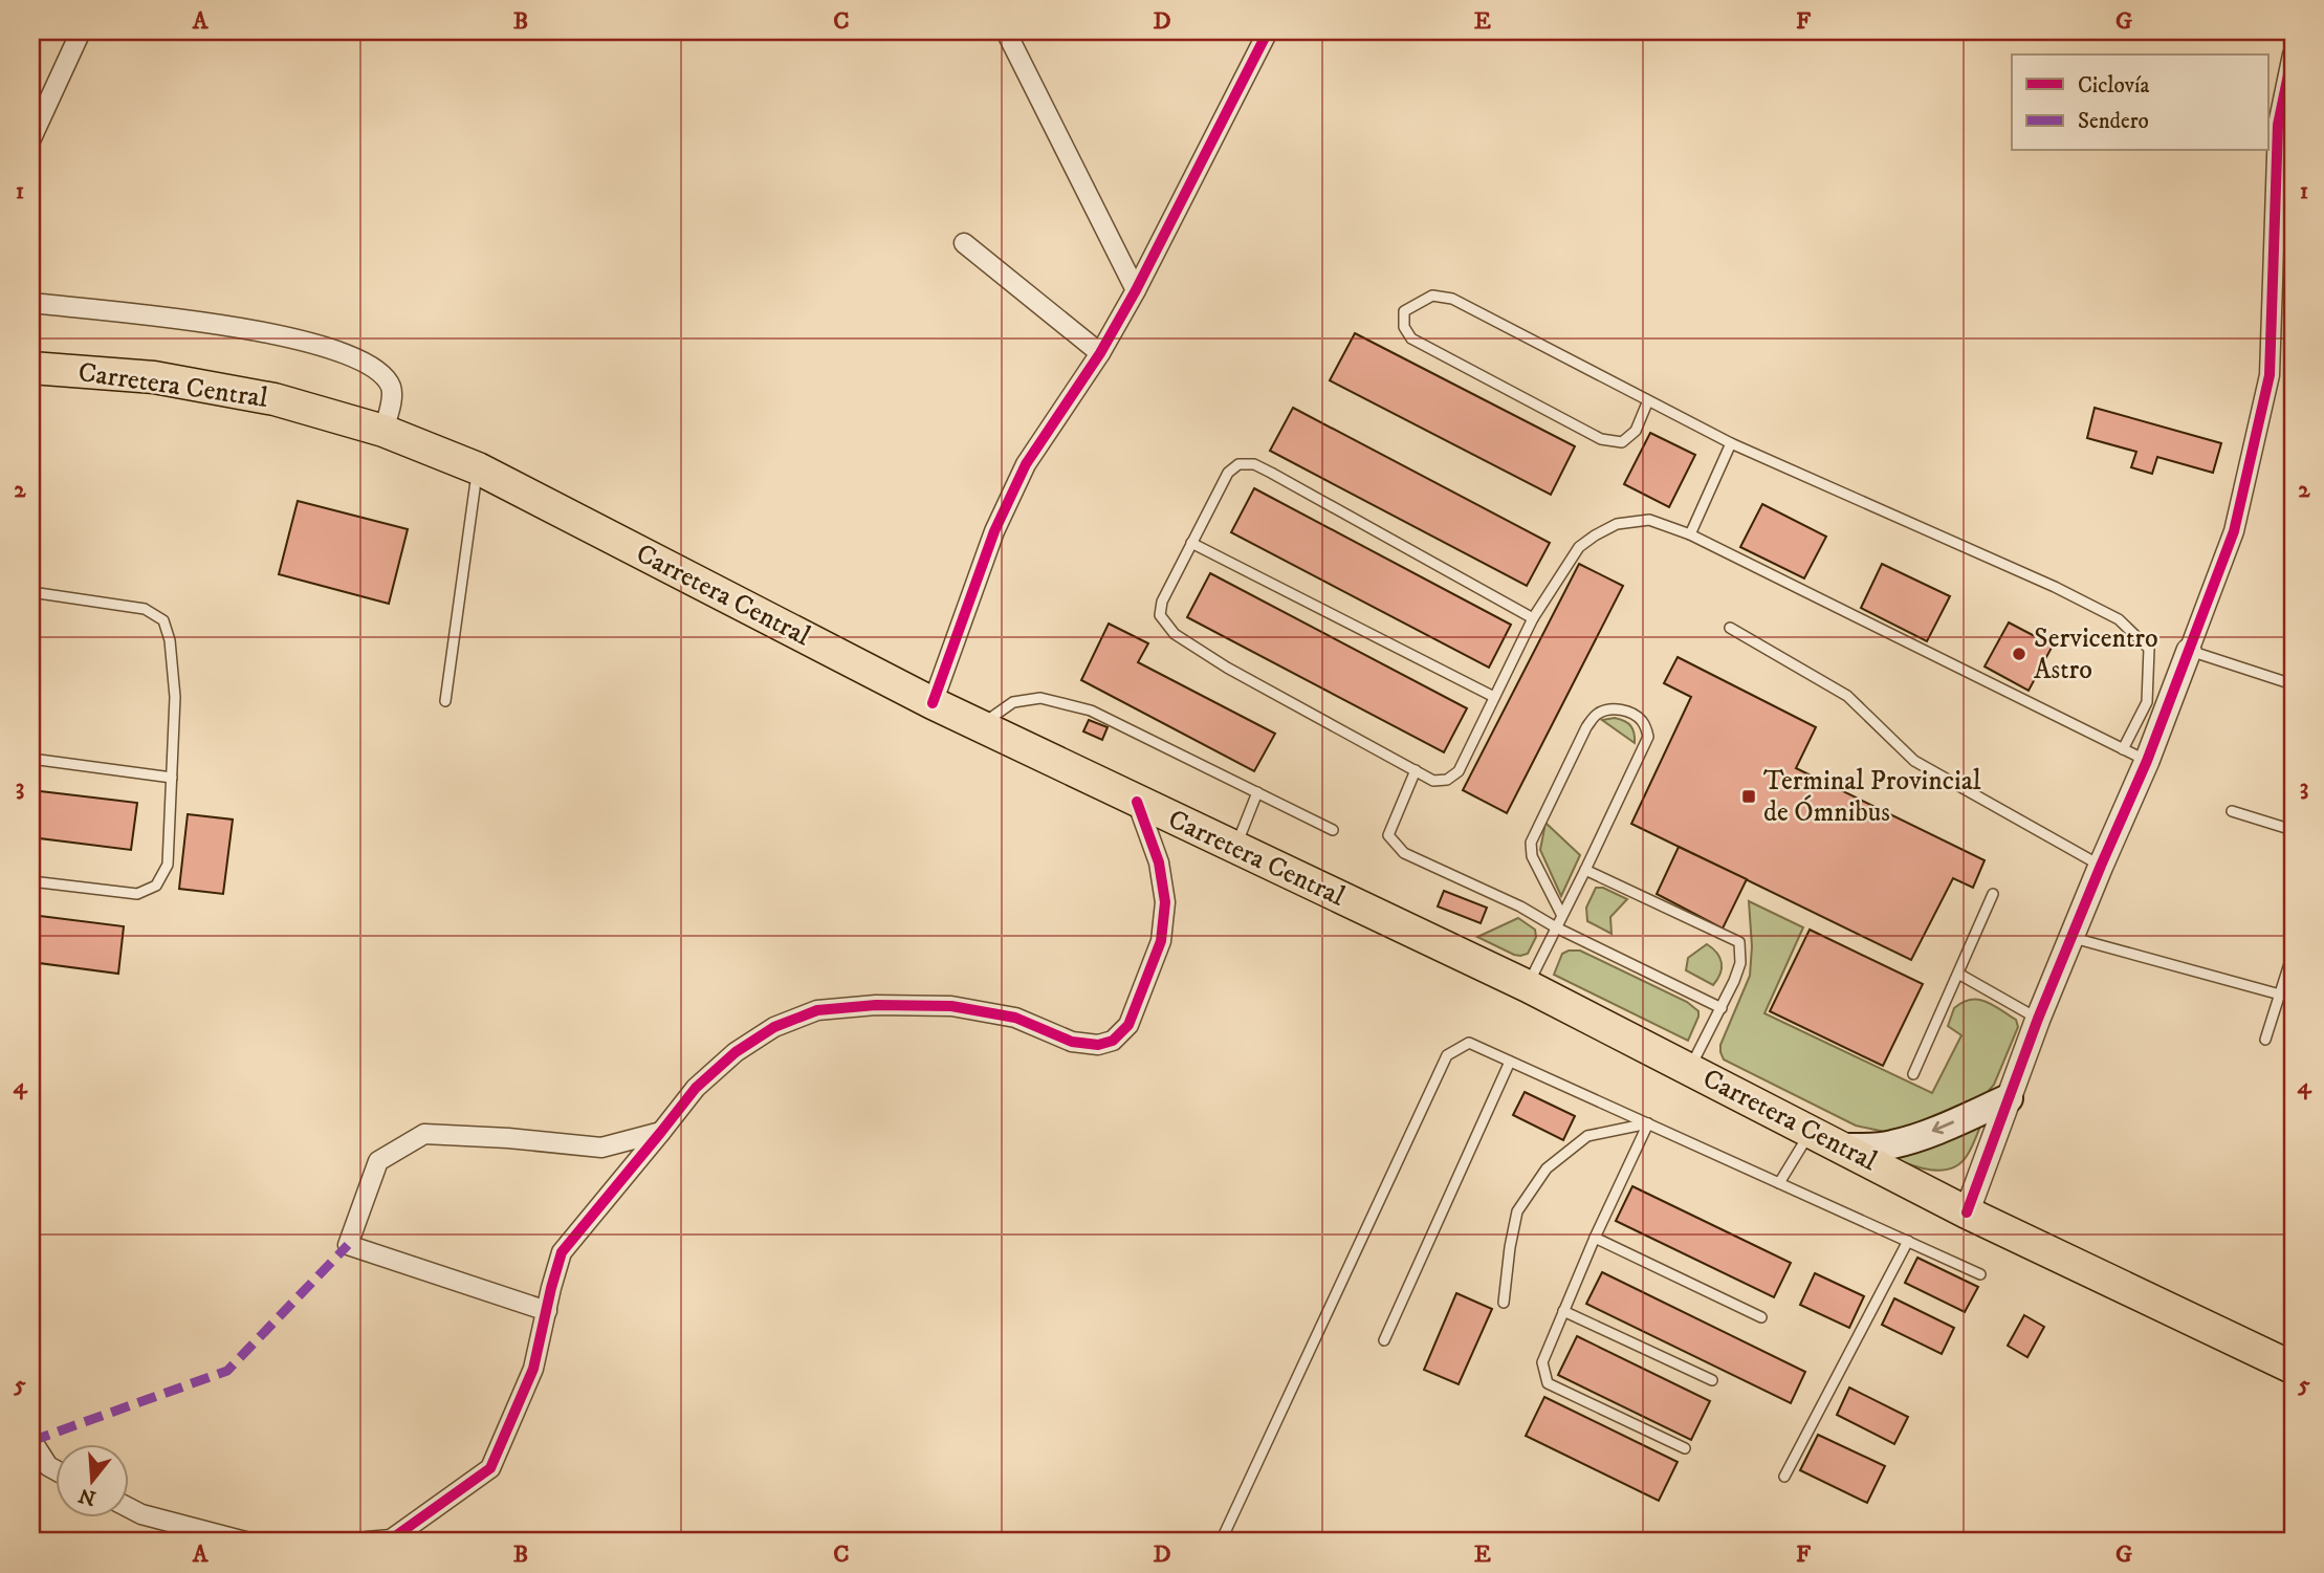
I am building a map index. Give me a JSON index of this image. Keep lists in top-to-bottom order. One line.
{"streets":{"main road":["Carretera Central"]},"places":{"other":["Servicentro Astro"],"transit":["Terminal Provincial de Ómnibus"]},"legend":["Ciclovía","Sendero"],"north":"bottom","grid":{"columns":["A","B","C","D","E","F","G"],"rows":["1","2","3","4","5"]}}
